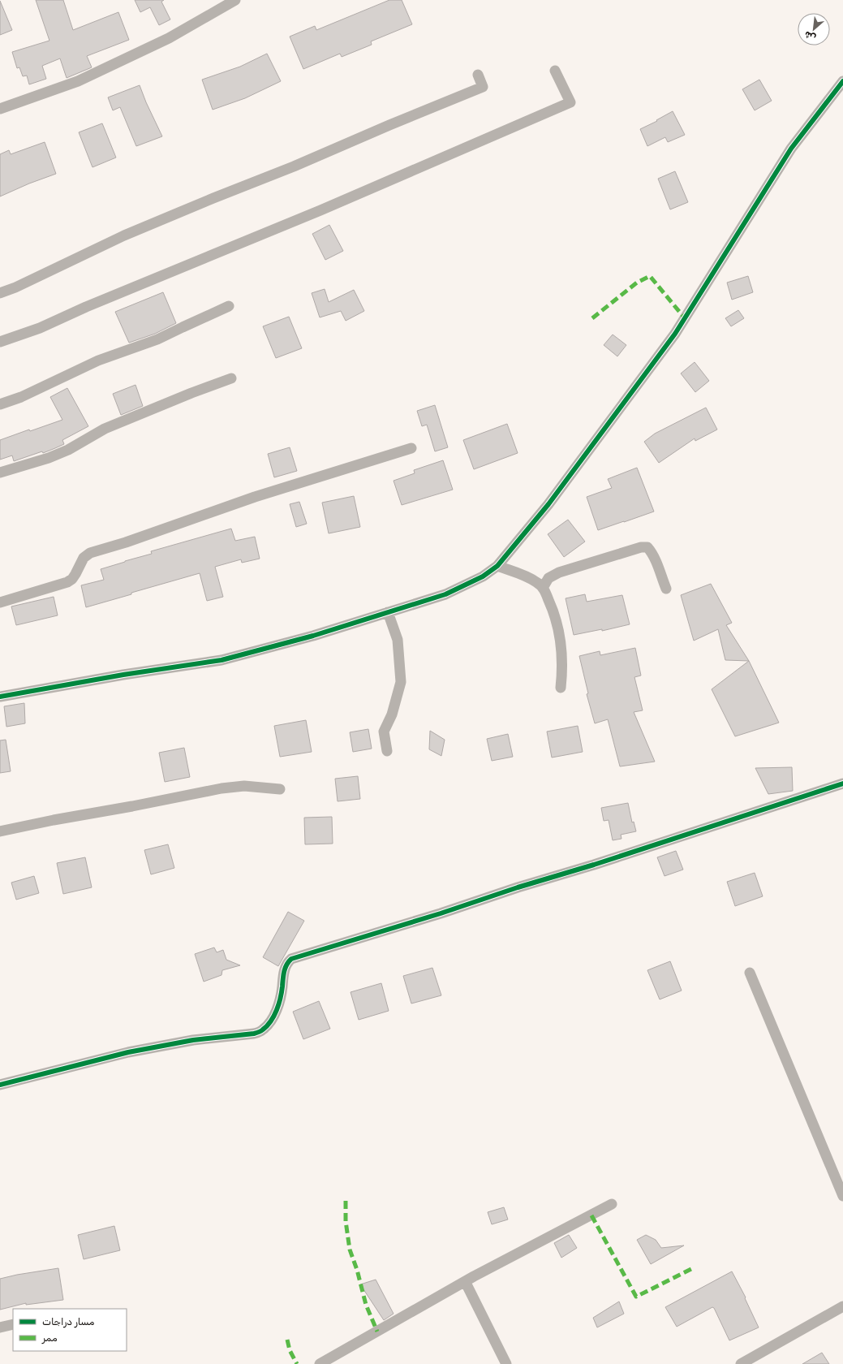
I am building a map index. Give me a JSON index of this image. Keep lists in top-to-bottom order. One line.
{"legend":["مسار دراجات","ممر"],"north":"bottom left"}
